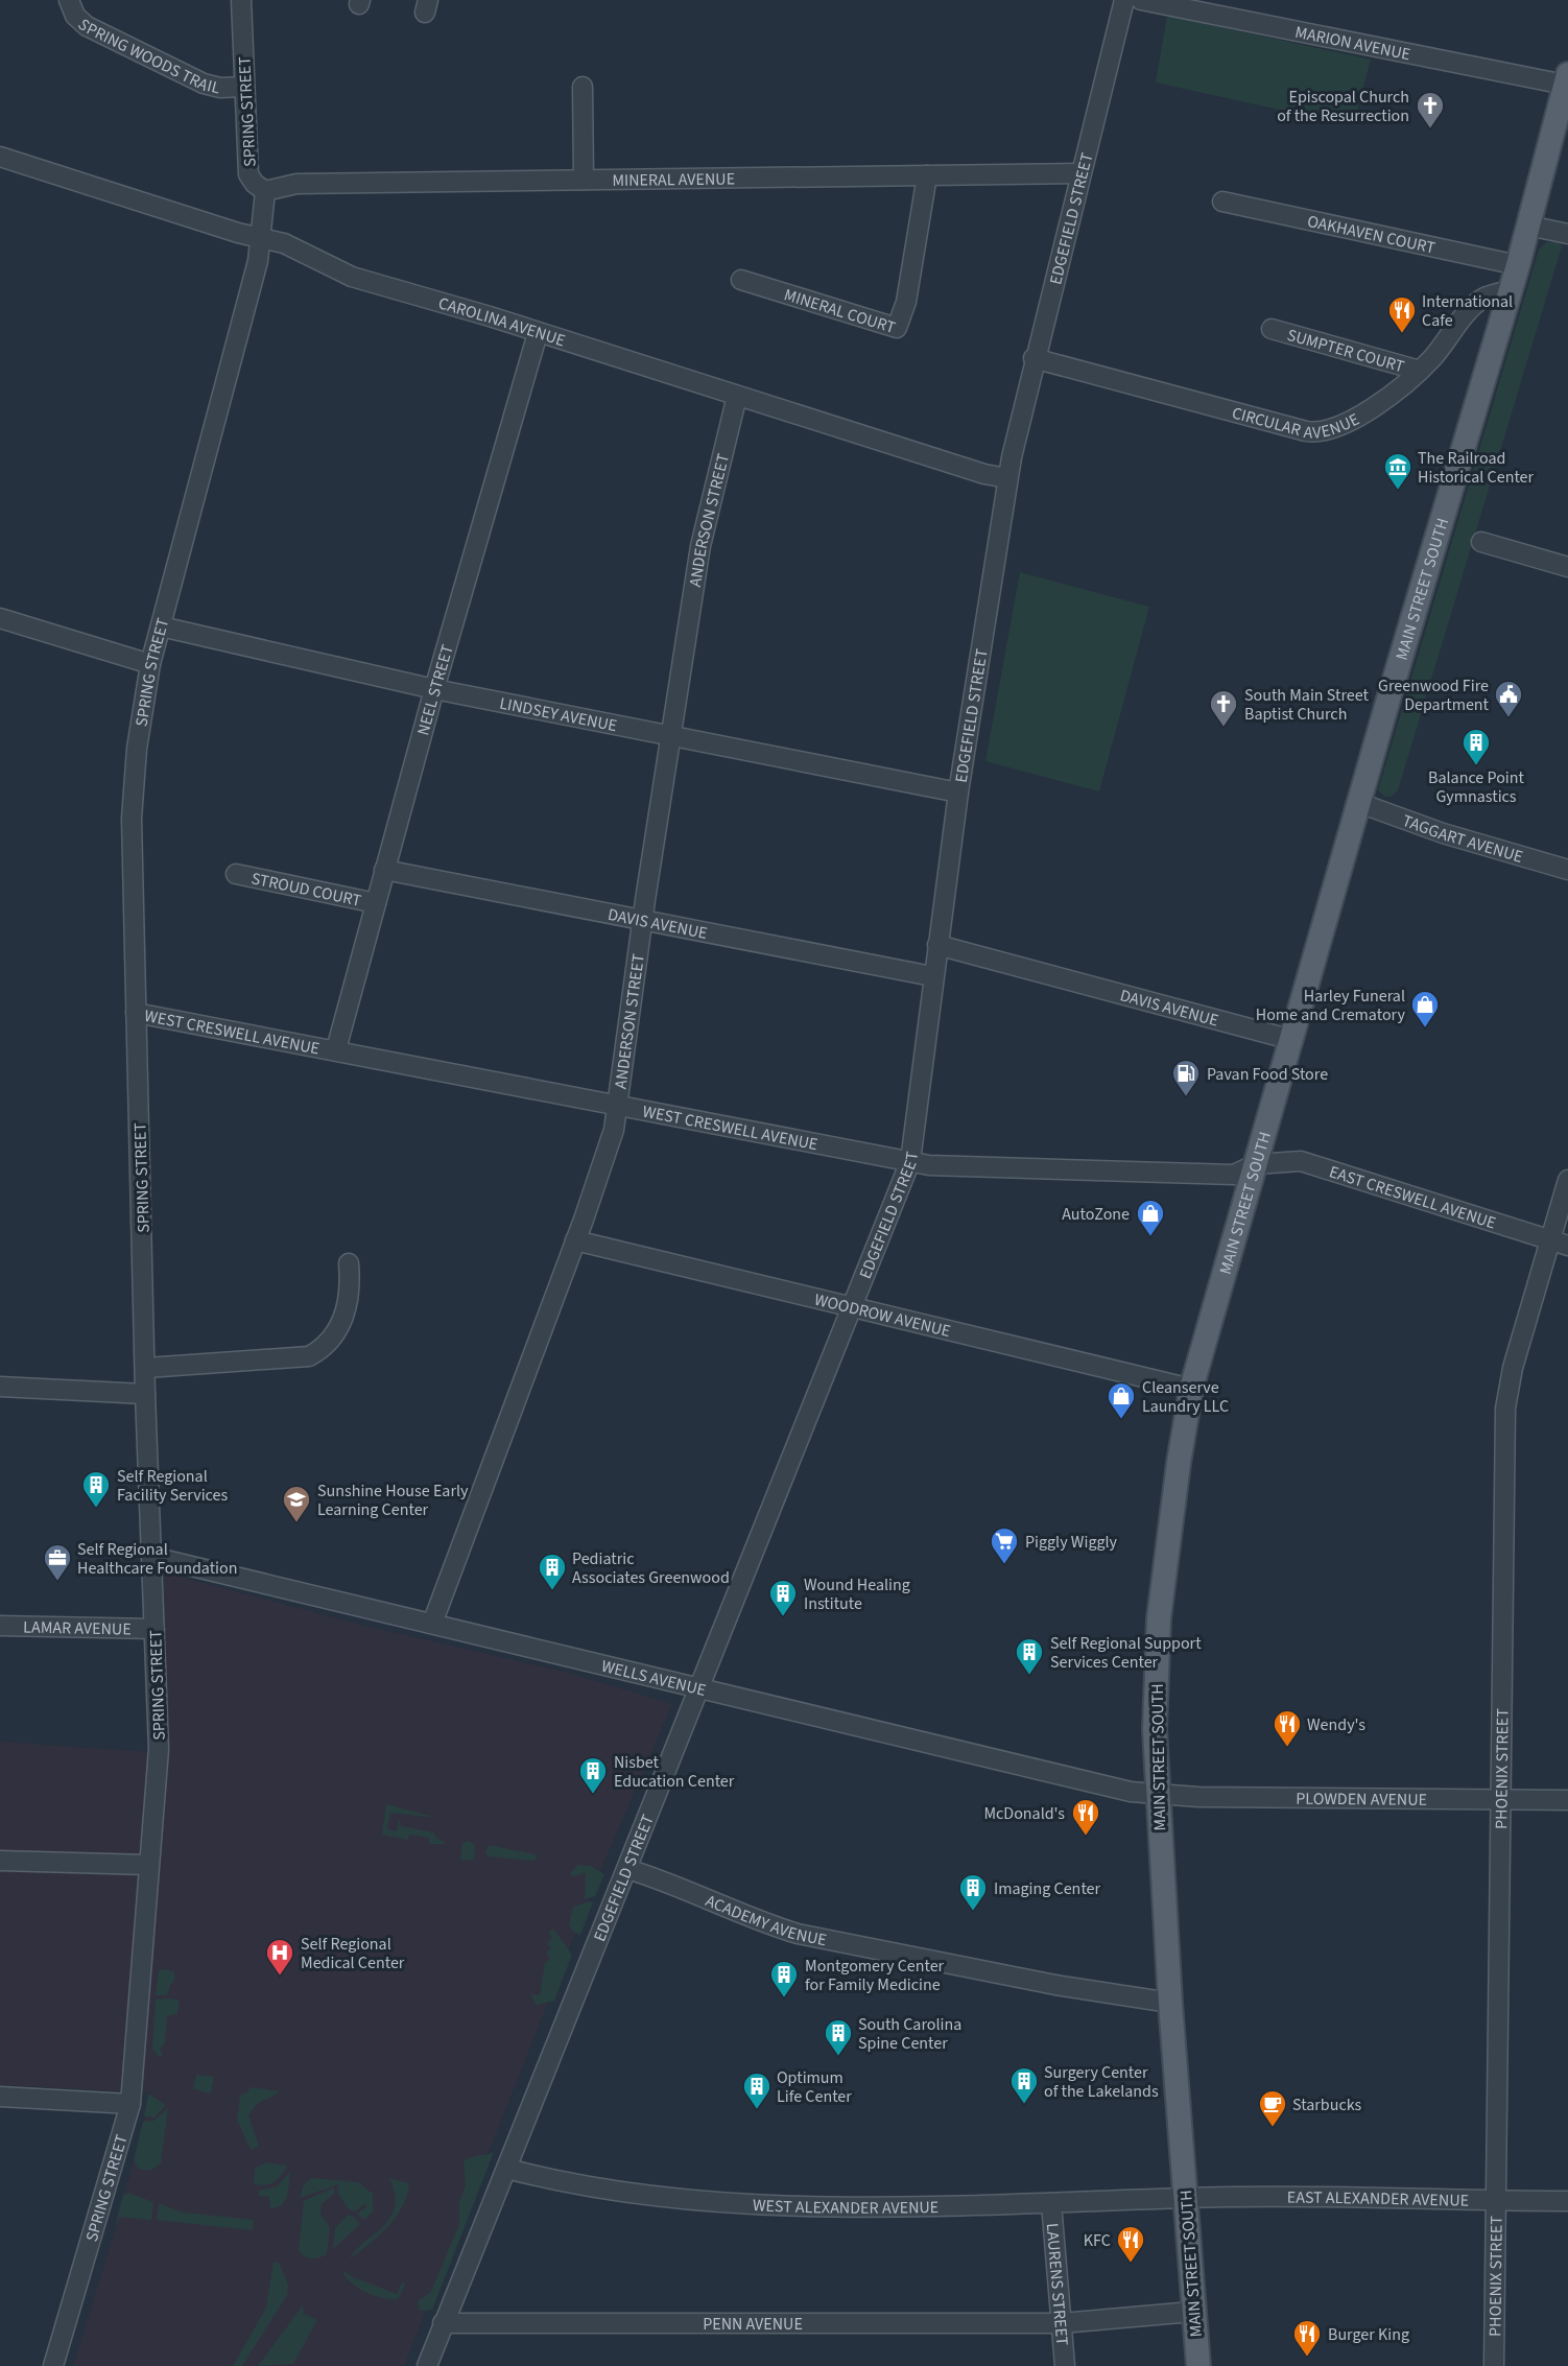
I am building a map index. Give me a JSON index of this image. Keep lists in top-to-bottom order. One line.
{"streets":{"main road":["MAIN STREET SOUTH"],"street":["MARION AVENUE","SPRING WOODS TRAIL","SPRING STREET","MINERAL AVENUE","EDGEFIELD STREET","OAKHAVEN COURT","MINERAL COURT","CAROLINA AVENUE","SUMPTER COURT","CIRCULAR AVENUE","ANDERSON STREET","NEEL STREET","LINDSEY AVENUE","TAGGART AVENUE","STROUD COURT","DAVIS AVENUE","WEST CRESWELL AVENUE","EAST CRESWELL AVENUE","WOODROW AVENUE","LAMAR AVENUE","WELLS AVENUE","PHOENIX STREET","PLOWDEN AVENUE","ACADEMY AVENUE","EAST ALEXANDER AVENUE","WEST ALEXANDER AVENUE","LAURENS STREET","PENN AVENUE"]},"crossings":[["MARION AVENUE","MAIN STREET SOUTH"],["SPRING WOODS TRAIL","SPRING STREET"],["SPRING STREET","MINERAL AVENUE"],["SPRING STREET","CAROLINA AVENUE"],["SPRING STREET","LINDSEY AVENUE"],["SPRING STREET","WEST CRESWELL AVENUE"],["SPRING STREET","LAMAR AVENUE"],["SPRING STREET","WELLS AVENUE"],["MINERAL AVENUE","EDGEFIELD STREET"],["MINERAL AVENUE","MINERAL COURT"],["EDGEFIELD STREET","CAROLINA AVENUE"],["EDGEFIELD STREET","CIRCULAR AVENUE"],["EDGEFIELD STREET","LINDSEY AVENUE"],["EDGEFIELD STREET","DAVIS AVENUE"],["EDGEFIELD STREET","WEST CRESWELL AVENUE"],["EDGEFIELD STREET","WOODROW AVENUE"],["EDGEFIELD STREET","WELLS AVENUE"],["EDGEFIELD STREET","ACADEMY AVENUE"],["EDGEFIELD STREET","WEST ALEXANDER AVENUE"],["EDGEFIELD STREET","PENN AVENUE"],["OAKHAVEN COURT","MAIN STREET SOUTH"],["CAROLINA AVENUE","ANDERSON STREET"],["CAROLINA AVENUE","NEEL STREET"],["SUMPTER COURT","CIRCULAR AVENUE"],["CIRCULAR AVENUE","MAIN STREET SOUTH"],["ANDERSON STREET","LINDSEY AVENUE"],["ANDERSON STREET","DAVIS AVENUE"],["ANDERSON STREET","WEST CRESWELL AVENUE"],["ANDERSON STREET","WOODROW AVENUE"],["ANDERSON STREET","WELLS AVENUE"],["MAIN STREET SOUTH","TAGGART AVENUE"],["MAIN STREET SOUTH","DAVIS AVENUE"],["MAIN STREET SOUTH","WEST CRESWELL AVENUE"],["MAIN STREET SOUTH","EAST CRESWELL AVENUE"],["MAIN STREET SOUTH","WOODROW AVENUE"],["MAIN STREET SOUTH","WELLS AVENUE"],["MAIN STREET SOUTH","PLOWDEN AVENUE"],["MAIN STREET SOUTH","ACADEMY AVENUE"],["MAIN STREET SOUTH","EAST ALEXANDER AVENUE"],["MAIN STREET SOUTH","WEST ALEXANDER AVENUE"],["MAIN STREET SOUTH","PENN AVENUE"],["NEEL STREET","LINDSEY AVENUE"],["NEEL STREET","STROUD COURT"],["NEEL STREET","DAVIS AVENUE"],["NEEL STREET","WEST CRESWELL AVENUE"],["WEST CRESWELL AVENUE","EAST CRESWELL AVENUE"],["EAST CRESWELL AVENUE","PHOENIX STREET"],["WELLS AVENUE","PLOWDEN AVENUE"],["PHOENIX STREET","PLOWDEN AVENUE"],["PHOENIX STREET","EAST ALEXANDER AVENUE"],["EAST ALEXANDER AVENUE","WEST ALEXANDER AVENUE"],["WEST ALEXANDER AVENUE","LAURENS STREET"],["LAURENS STREET","PENN AVENUE"]],"places":{"church":["Episcopal Church of the Resurrection","South Main Street Baptist Church"],"restaurant":["International Cafe","Wendy's","McDonald's","KFC","Burger King"],"museum":["The Railroad Historical Center"],"public building":["Greenwood Fire Department"],"building":["Balance Point Gymnastics","Self Regional Facility Services","Pediatric Associates Greenwood","Wound Healing Institute","Self Regional Support Services Center","Nisbet Education Center","Imaging Center","Montgomery Center for Family Medicine","South Carolina Spine Center","Surgery Center of the Lakelands","Optimum Life Center"],"shop":["Harley Funeral Home and Crematory","AutoZone","Cleanserve Laundry LLC"],"fuel station":["Pavan Food Store"],"school or university":["Sunshine House Early Learning Center"],"supermarket":["Piggly Wiggly"],"office":["Self Regional Healthcare Foundation"],"hospital":["Self Regional Medical Center"],"cafe":["Starbucks"]}}
